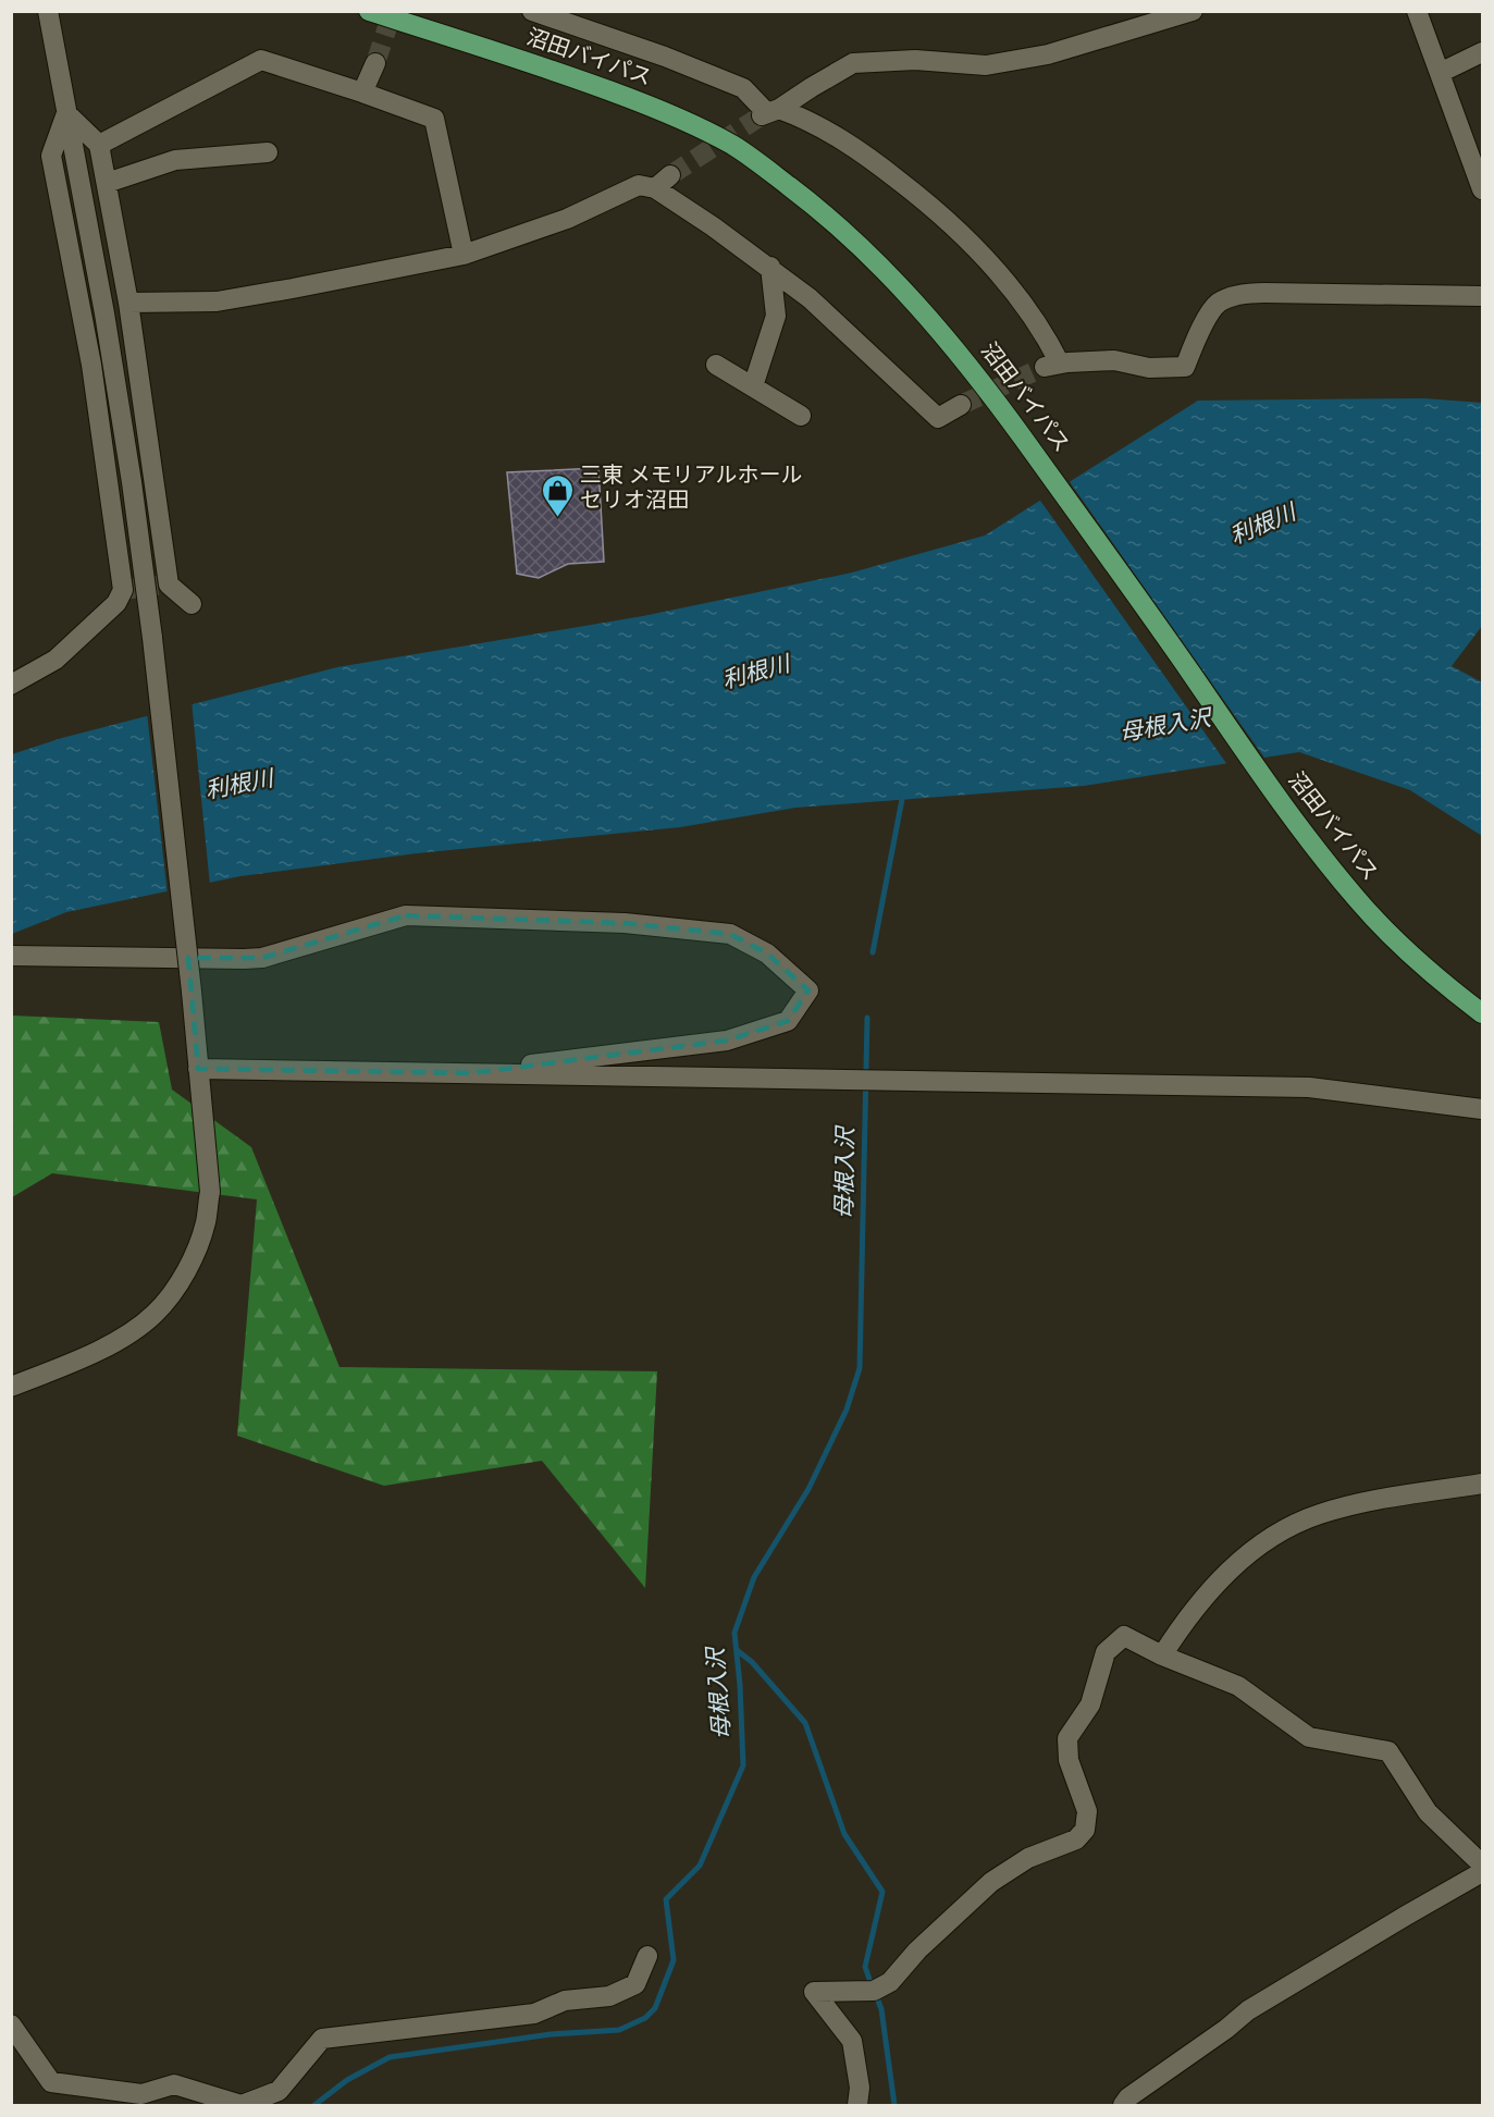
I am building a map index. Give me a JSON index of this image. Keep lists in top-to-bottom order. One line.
{"streets":{"highway":["沼田バイパス"]},"water":["利根川","母根入沢"],"places":{"shop":["三東 メモリアルホール セリオ沼田"]}}
